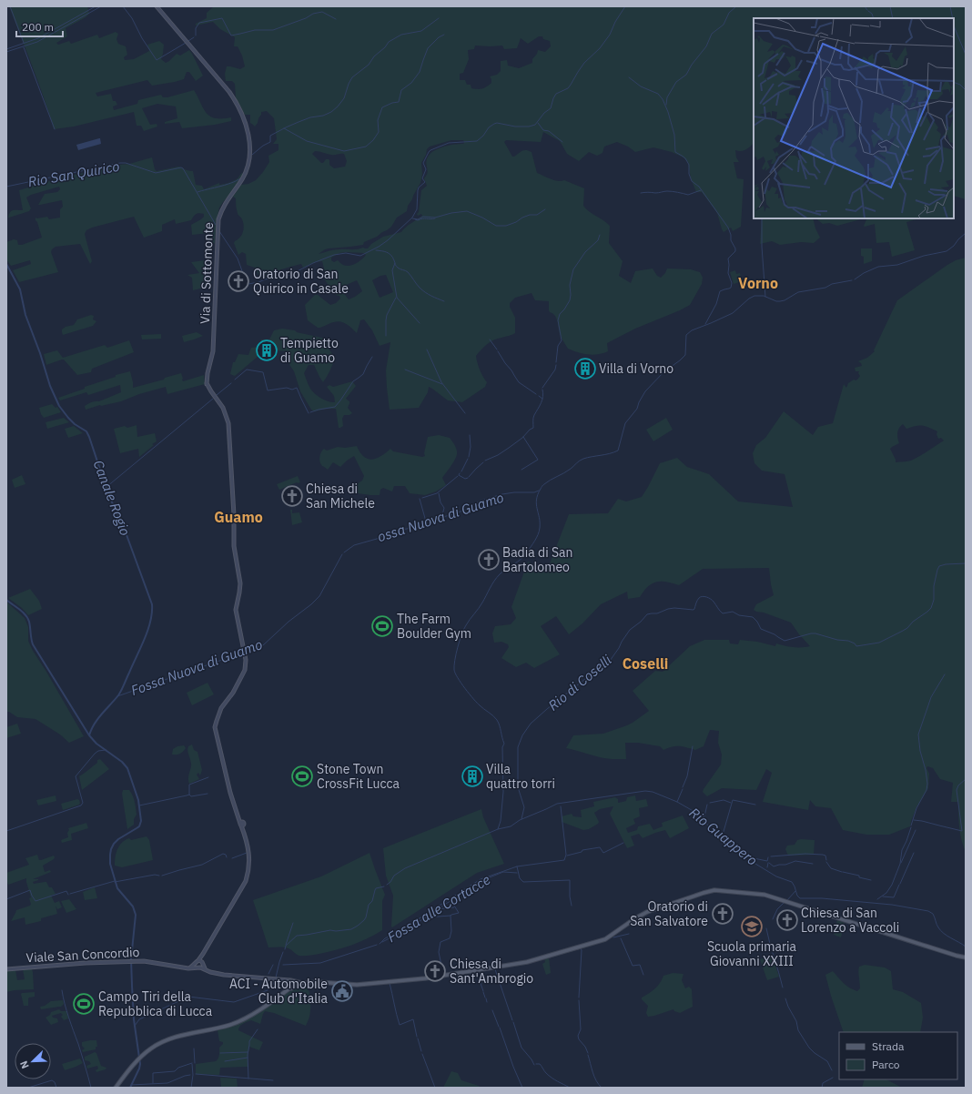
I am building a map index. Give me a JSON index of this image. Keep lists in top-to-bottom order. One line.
{"streets":{"main road":["Via di Sottomonte","Viale San Concordio"]},"crossings":[["Via di Sottomonte","Viale San Concordio"]],"districts":["Vorno","Guamo","Coselli"],"water":["Rio San Quirico","Canale Rogio","ossa Nuova di Guamo","Fossa Nuova di Guamo","Rio di Coselli","Rio Guappero","Fossa alle Cortacce"],"places":{"church":["Oratorio di San Quirico in Casale","Chiesa di San Michele","Badia di San Bartolomeo","Oratorio di San Salvatore","Chiesa di San Lorenzo a Vaccoli","Chiesa di Sant'Ambrogio"],"building":["Tempietto di Guamo","Villa di Vorno","Villa quattro torri"],"sports":["The Farm Boulder Gym","Stone Town CrossFit Lucca","Campo Tiri della Repubblica di Lucca"],"school or university":["Scuola primaria Giovanni XXIII"],"public building":["ACI - Automobile Club d'Italia"]},"legend":["Strada","Parco"],"scale_bar":"200 m","north":"bottom left"}
